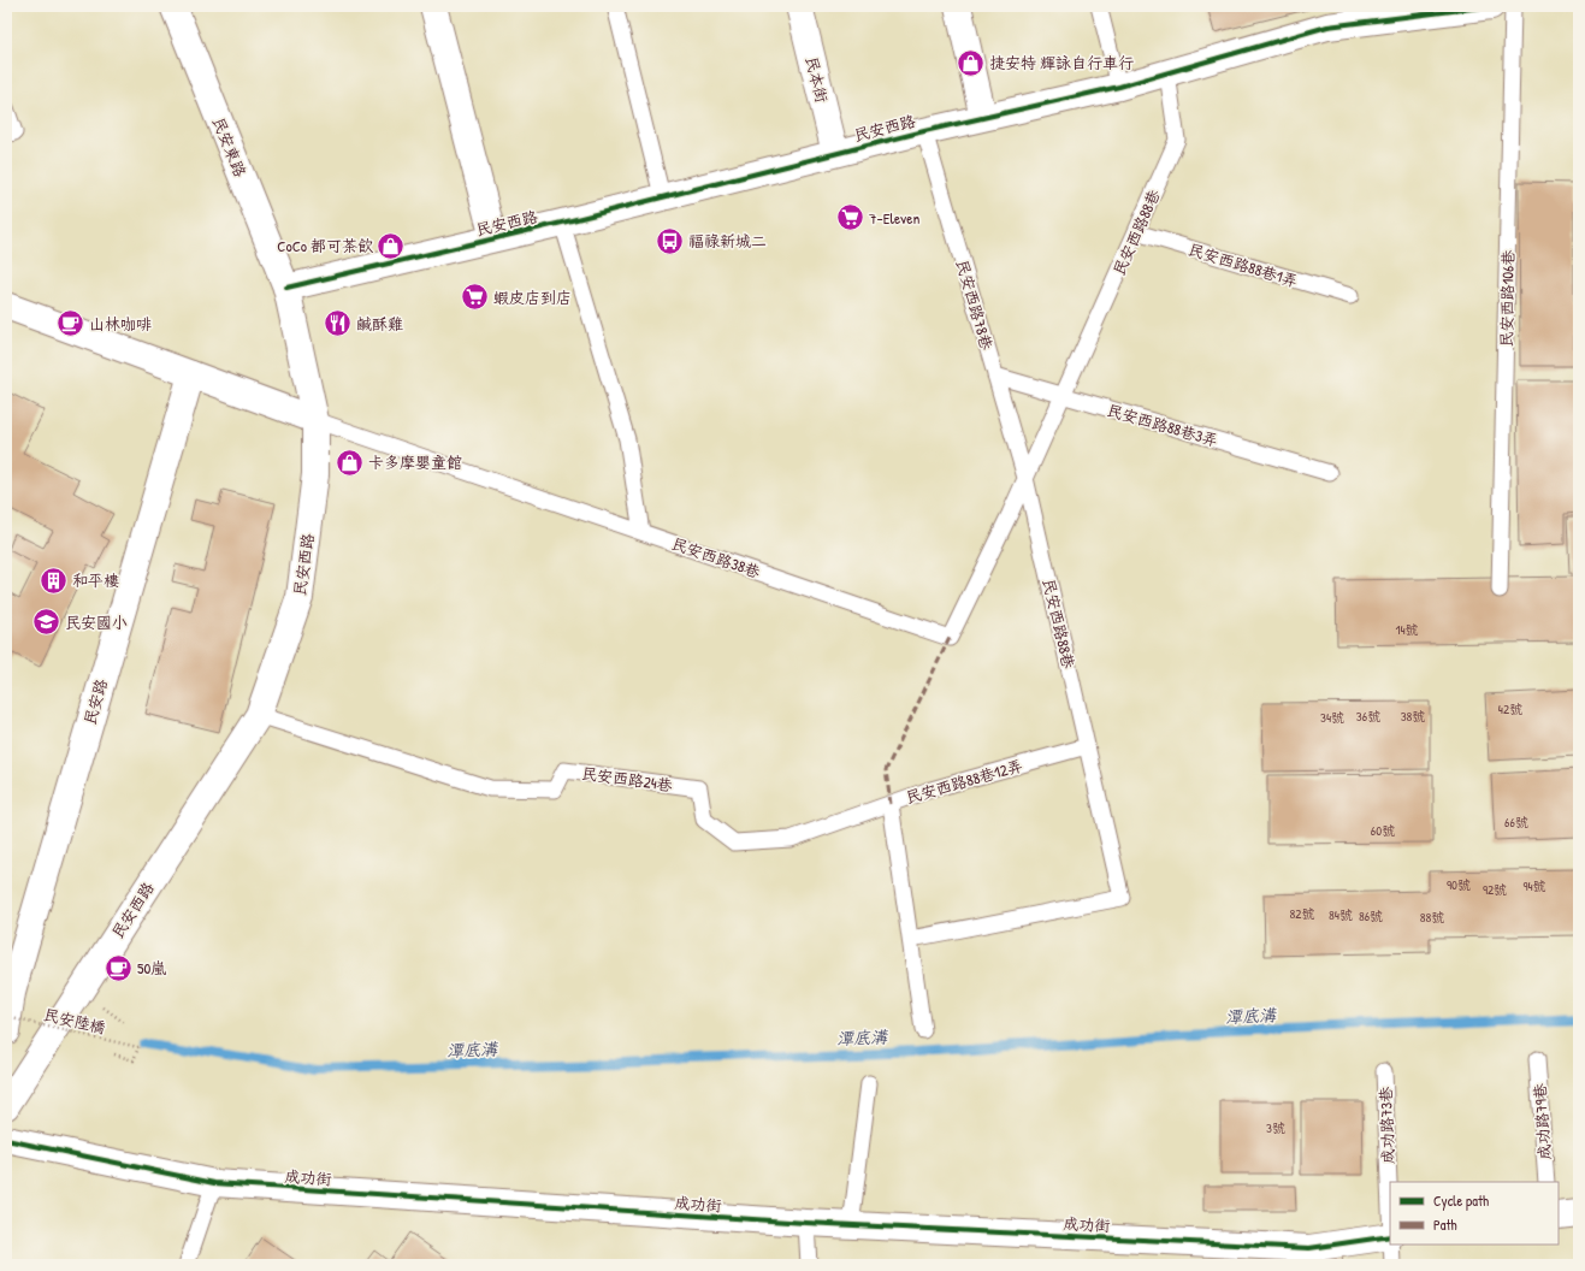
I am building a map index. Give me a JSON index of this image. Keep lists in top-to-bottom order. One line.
{"streets":{"street":["民本街","民安西路","民安東路","民安路","成功街"],"lane":["民安西路88巷","民安西路88巷1弄","民安西路106巷","民安西路78巷","民安西路88巷3弄","民安西路38巷","民安西路24巷","民安西路88巷12弄","成功路79巷","成功路73巷"],"path":["民安陸橋"]},"crossings":[["民本街","民安西路"],["民安西路","民安東路"],["民安西路","民安西路88巷"],["民安西路","民安西路78巷"],["民安西路","民安西路38巷"],["民安西路","民安西路24巷"],["民安西路88巷","民安西路88巷1弄"],["民安西路88巷","民安西路78巷"],["民安西路88巷","民安西路88巷3弄"],["民安西路88巷","民安西路38巷"],["民安西路88巷","民安西路88巷12弄"],["民安西路78巷","民安西路88巷3弄"],["民安西路78巷","民安西路38巷"],["民安西路24巷","民安西路88巷12弄"]],"water":["潭底溝"],"places":{"shop":["捷安特 輝詠自行車行","CoCo 都可茶飲","卡多摩嬰童館"],"supermarket":["7-Eleven","蝦皮店到店"],"bus stop":["福祿新城二"],"cafe":["山林咖啡","50嵐"],"restaurant":["鹹酥雞"],"building":["和平樓"],"school or university":["民安國小"]},"house_numbers":["14號","42號","36號","38號","34號","66號","60號","90號","94號","92號","82號","84號","86號","88號","3號"],"legend":["Cycle path","Path"]}
